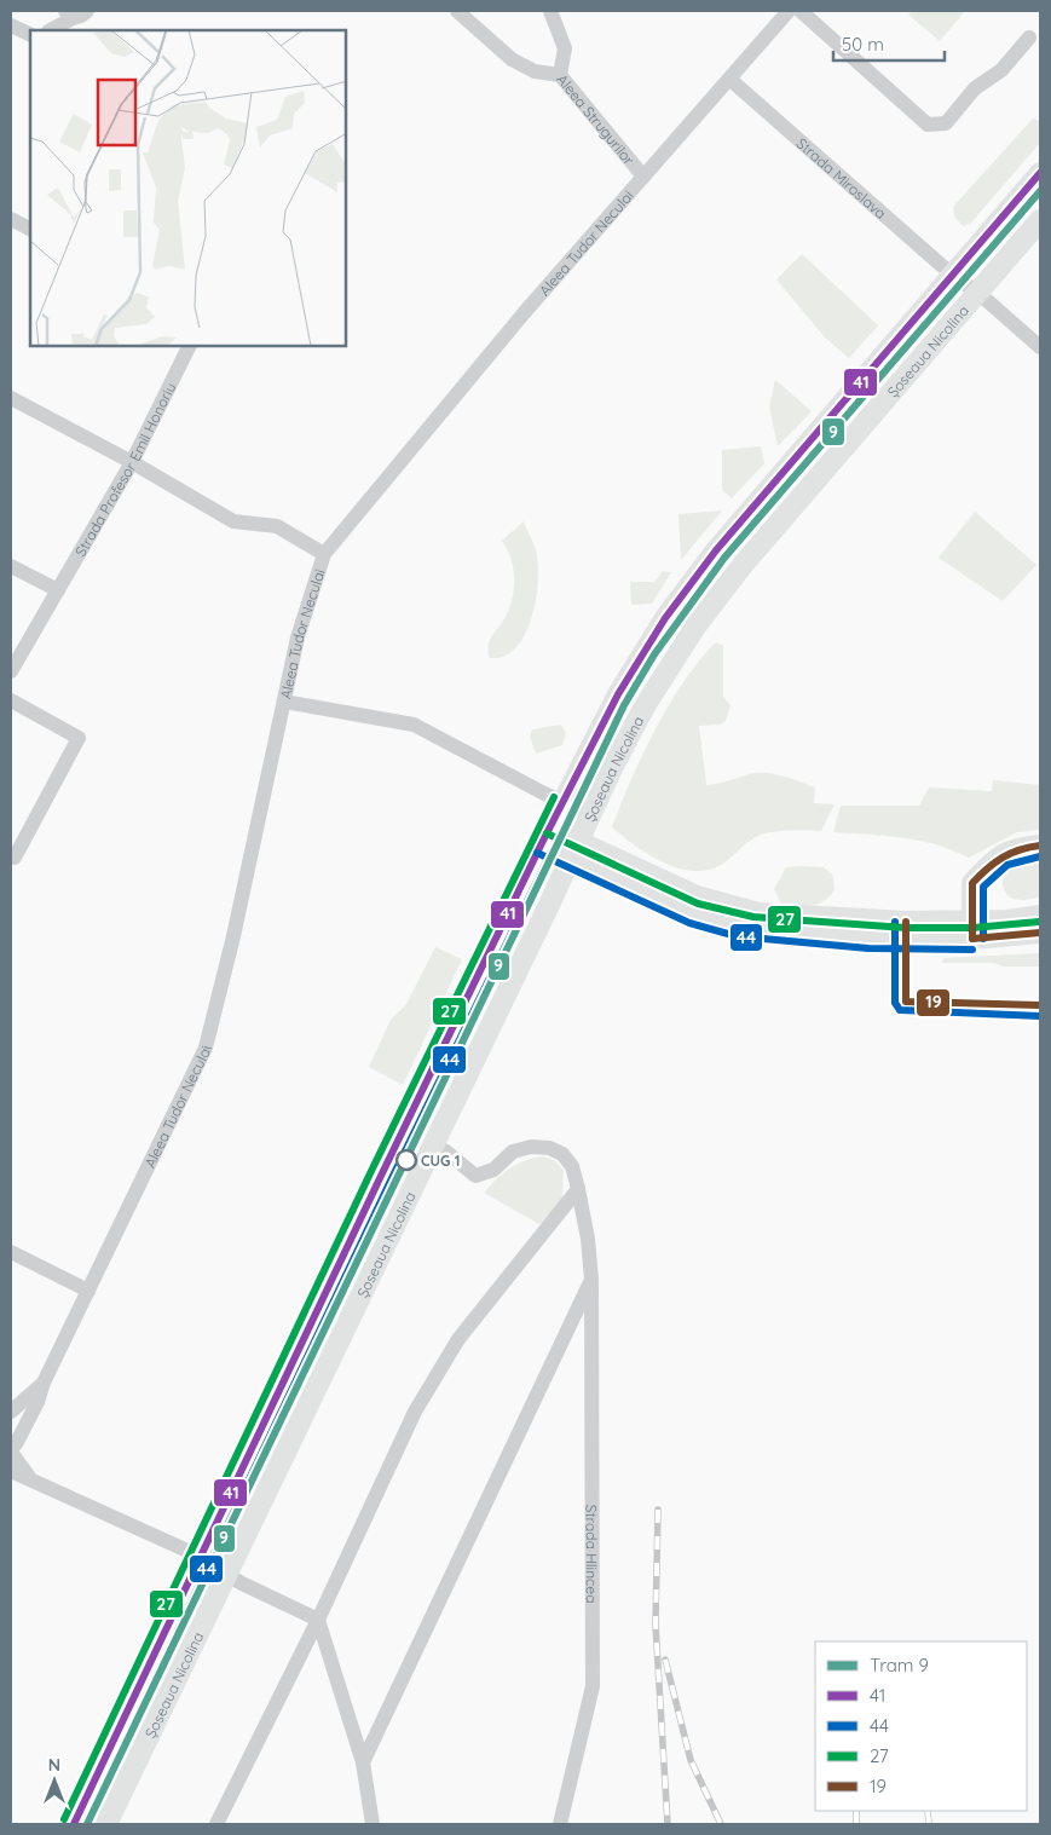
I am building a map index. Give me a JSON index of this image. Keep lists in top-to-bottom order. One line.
{"streets":{"main road":["Șoseaua Nicolina"],"street":["Aleea Strugurilor","Strada Miroslava","Aleea Tudor Neculai","Strada Profesor Emil Honoriu","Strada Hlincea"]},"crossings":[["Aleea Strugurilor","Aleea Tudor Neculai"],["Strada Miroslava","Aleea Tudor Neculai"],["Strada Miroslava","Șoseaua Nicolina"],["Șoseaua Nicolina","Strada Hlincea"]],"places":["CUG 1"],"lines":["transit line 41","tram line 9","transit line 27","transit line 44","transit line 19"],"legend":["Tram 9","41","44","27","19"],"scale_bar":"50 m","north":"top"}
